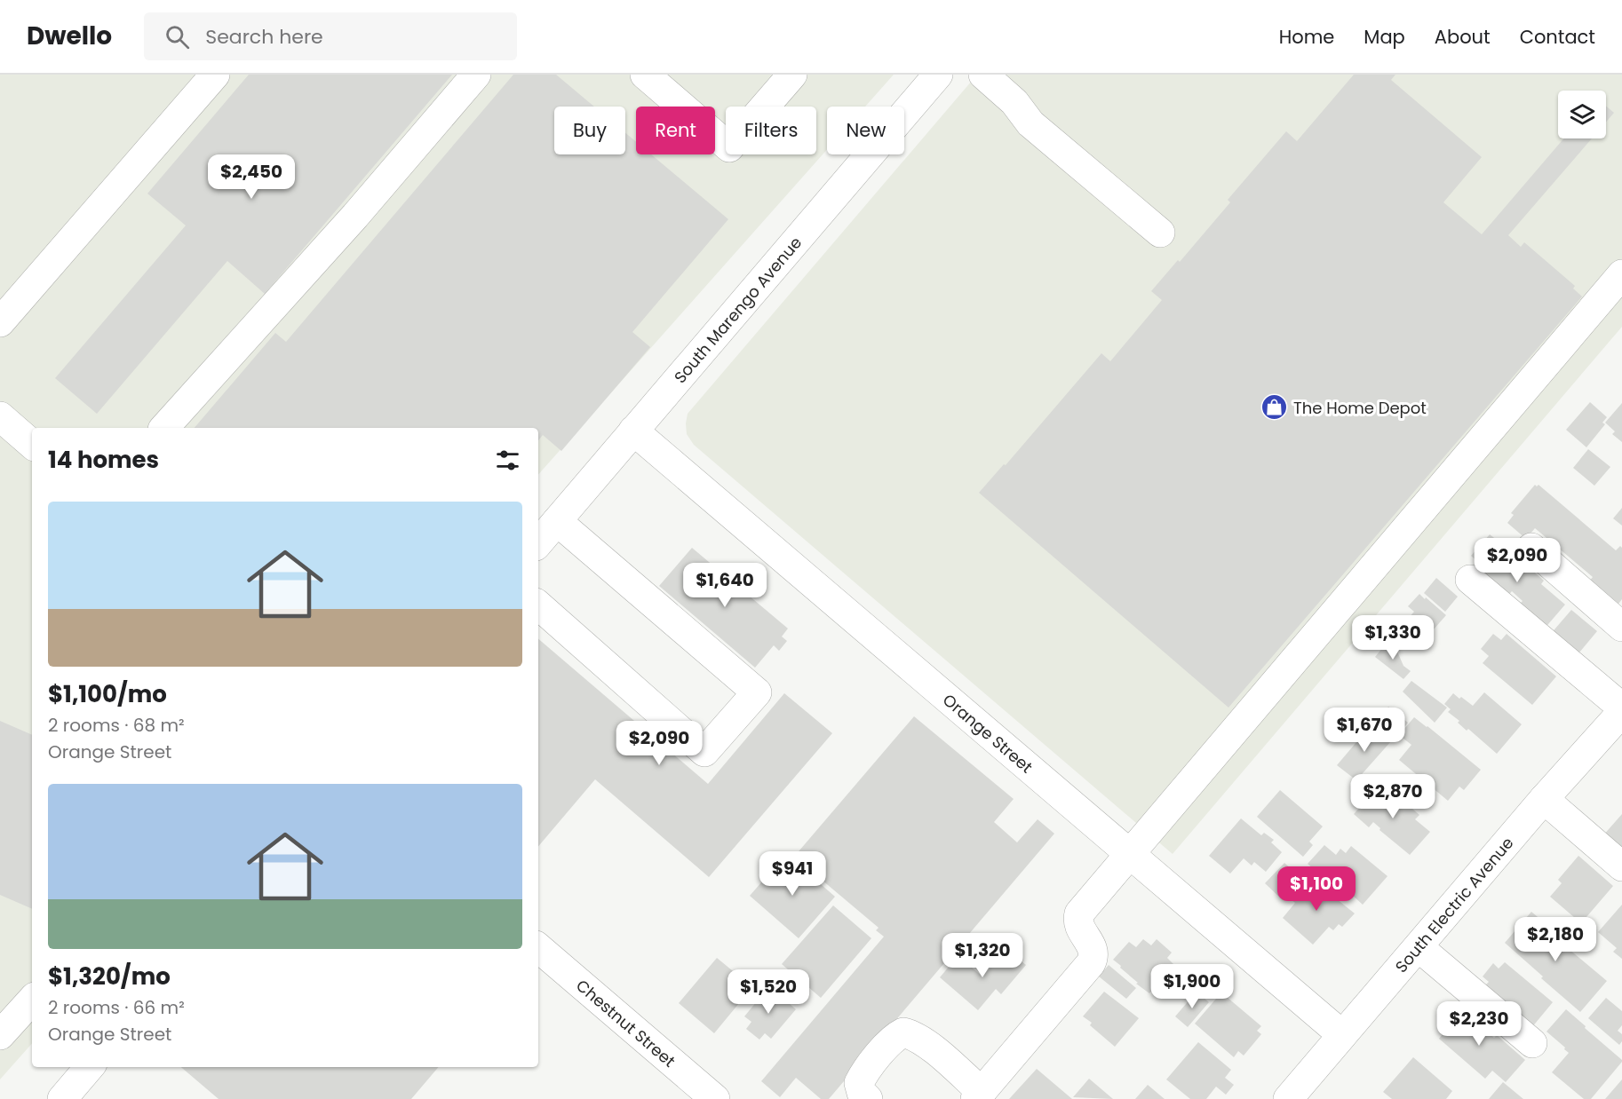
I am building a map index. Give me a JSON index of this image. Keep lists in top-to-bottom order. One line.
{"streets":{"street":["South Marengo Avenue","Orange Street","South Electric Avenue","Chestnut Street"]},"crossings":[["South Marengo Avenue","Orange Street"],["Orange Street","South Electric Avenue"]],"places":{"shop":["The Home Depot"]},"page":{"header":"Dwello","search":"Search here","nav":["Home","Map","About","Contact"],"chip":["Buy","Rent","Filters","New"],"price":["$2,450","$2,090","$1,640","$1,330","$1,670","$2,090","$2,870","$941","$1,100","$2,180","$1,320","$1,900","$1,520","$2,230"],"heading":"14 homes","list":[{"name":"$1,100/mo","note":"2 rooms · 68 m² · Orange Street"},{"name":"$1,320/mo","note":"2 rooms · 66 m² · Orange Street"}]}}
